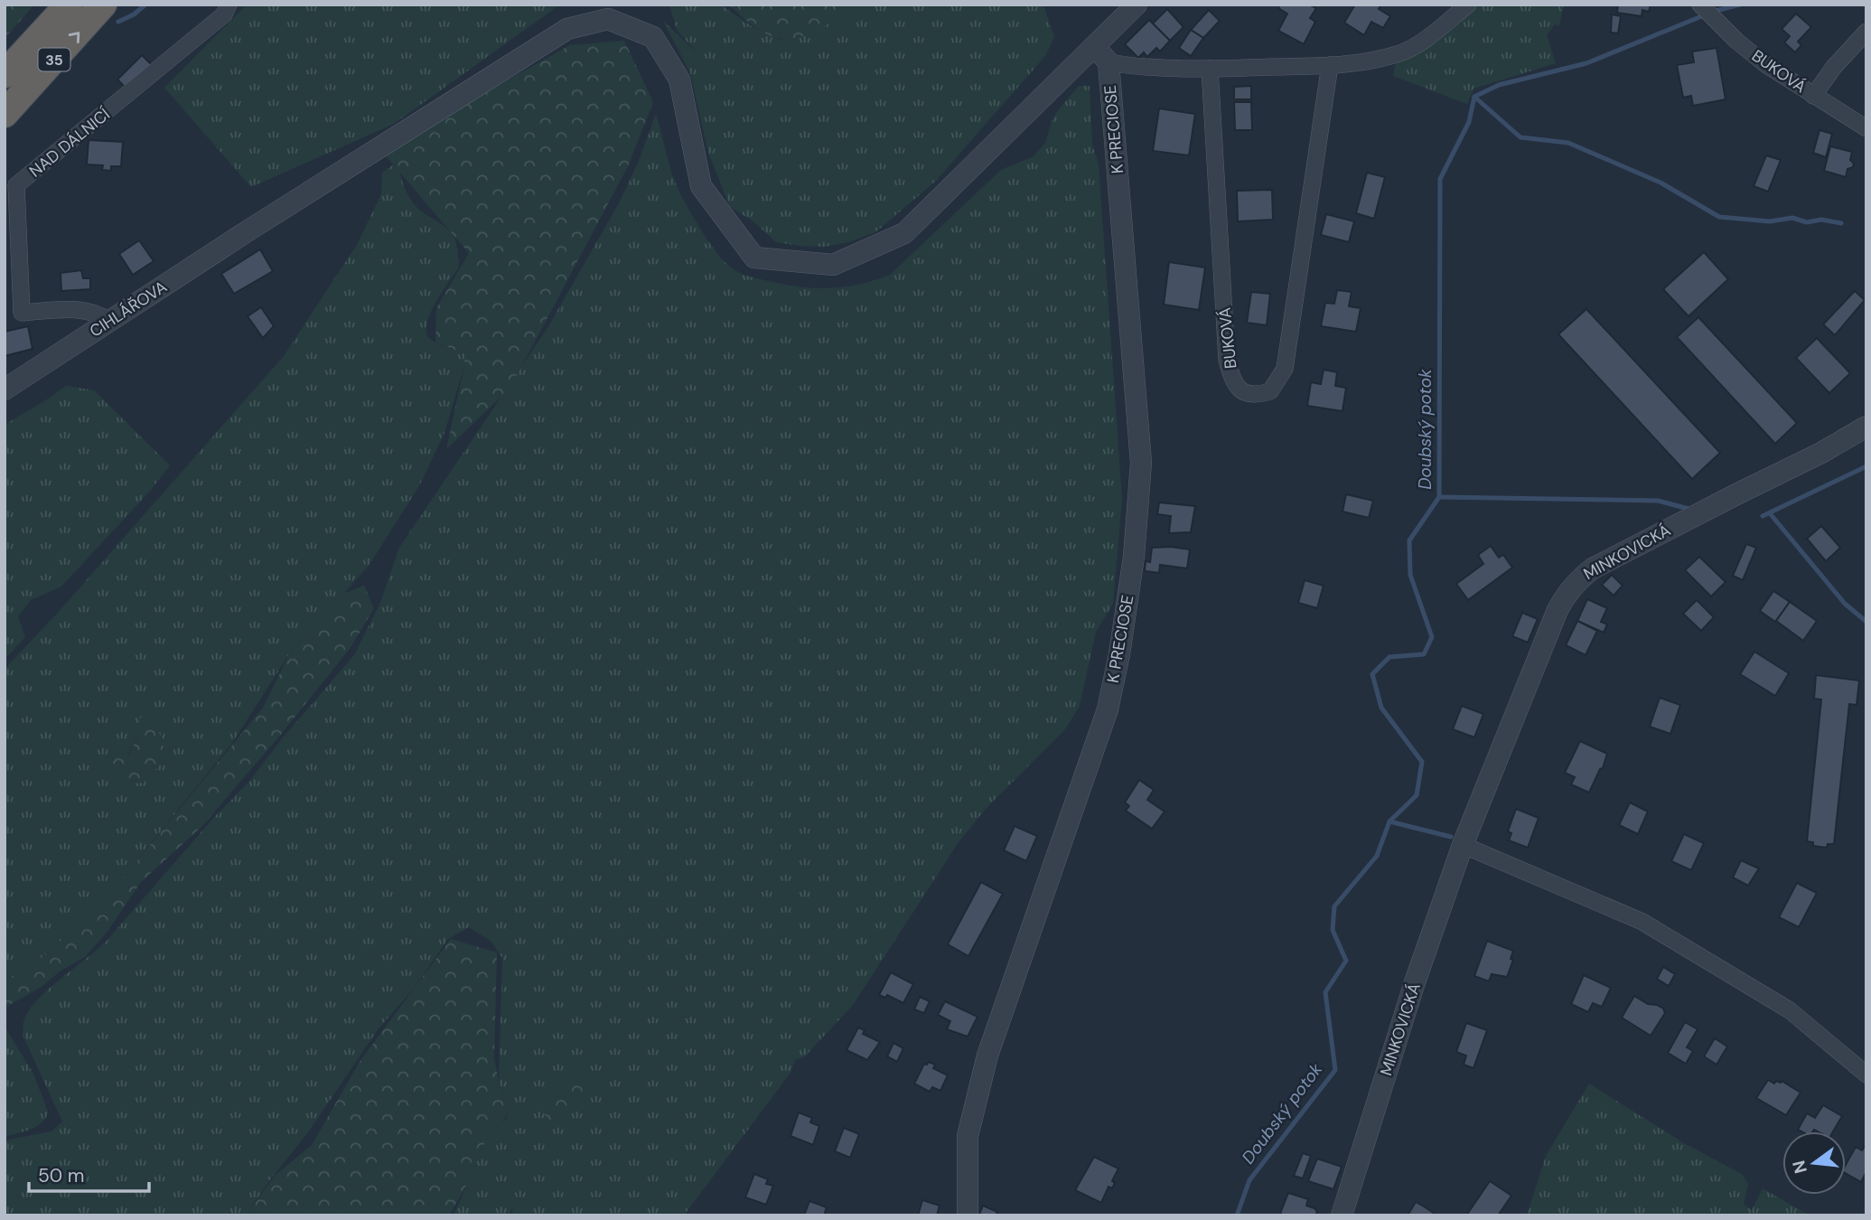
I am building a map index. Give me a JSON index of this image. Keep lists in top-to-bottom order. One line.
{"streets":{"highway":["35"],"street":["BUKOVÁ","K PRECIOSE","NAD DÁLNICÍ","CIHLÁŘOVA","MINKOVICKÁ"]},"crossings":[["K PRECIOSE","CIHLÁŘOVA"],["NAD DÁLNICÍ","CIHLÁŘOVA"]],"water":["Doubský potok"],"scale_bar":"50 m","north":"left"}
